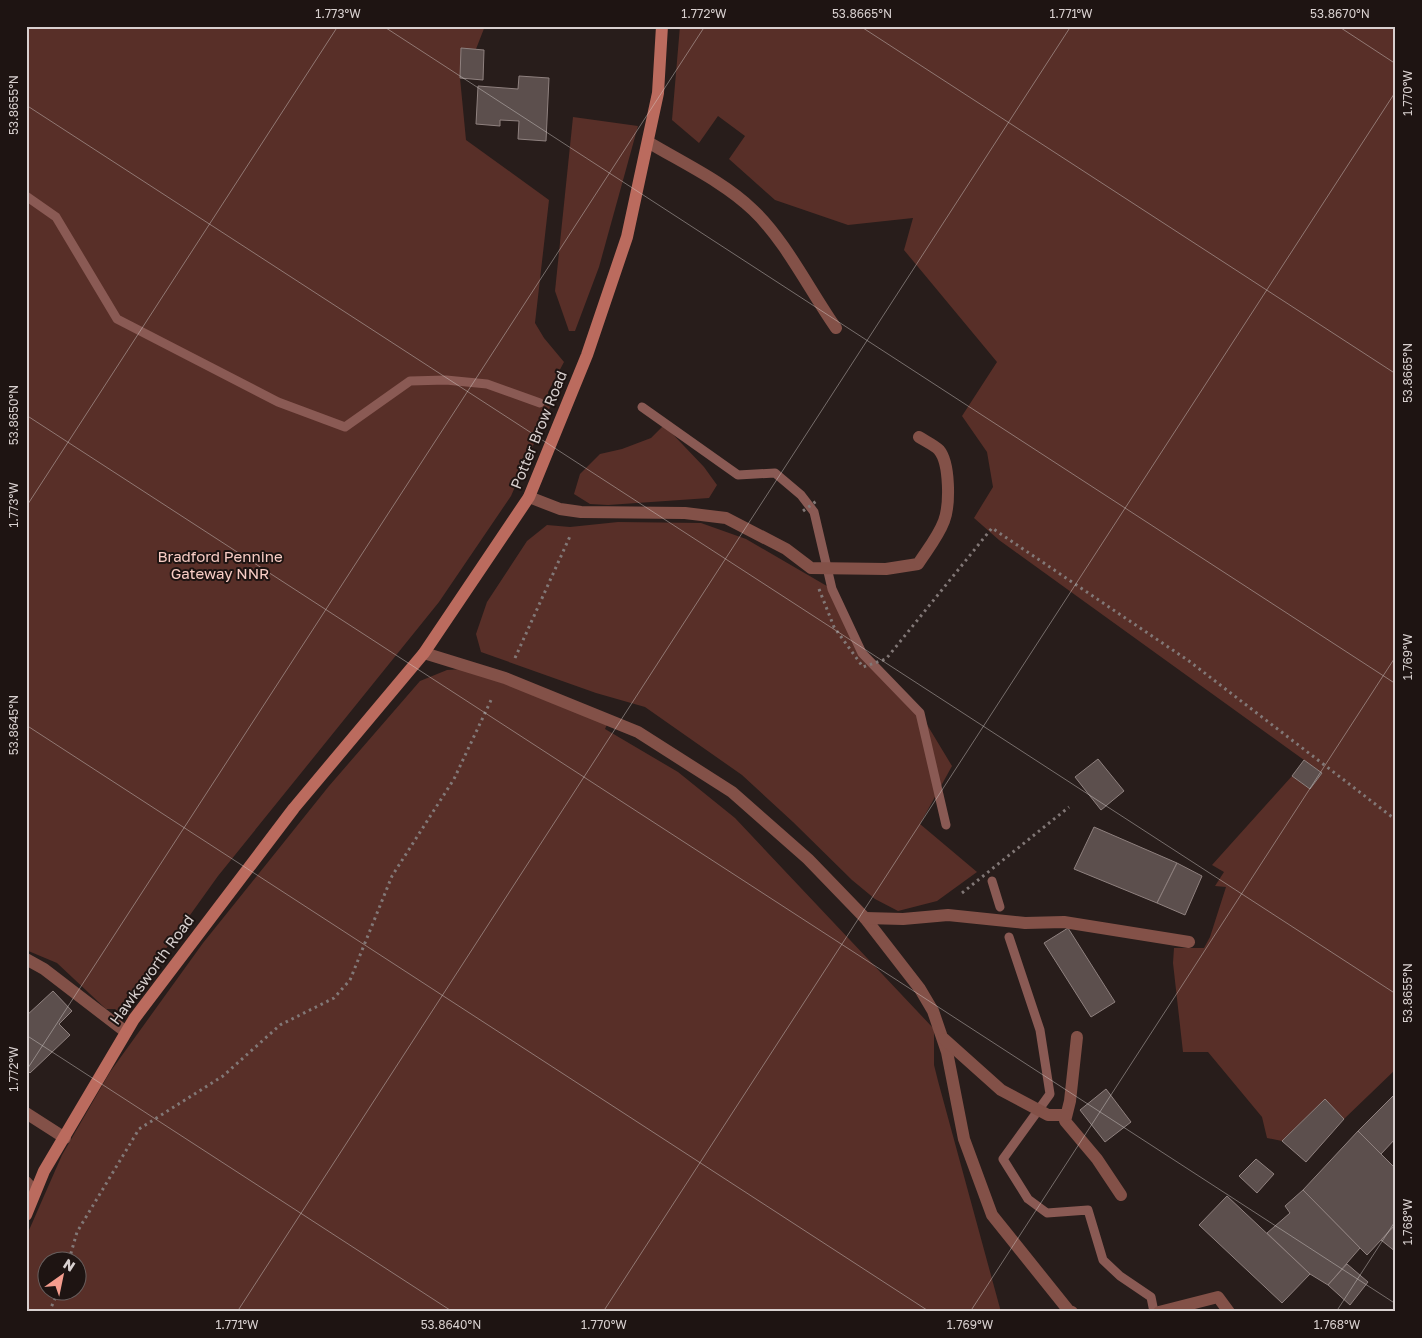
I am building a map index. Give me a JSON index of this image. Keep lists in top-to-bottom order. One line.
{"streets":{"street":["Potter Brow Road","Hawksworth Road"]},"crossings":[["Potter Brow Road","Hawksworth Road"]],"parks":["Bradford Pennine Gateway NNR"],"north":"top right","coordinates":["1.773°W","1.772°W","53.8665°N","1.771°W","53.8670°N","1.770°W","53.8655°N","53.8650°N","1.769°W","53.8645°N","1.768°W","53.8640°N"]}
